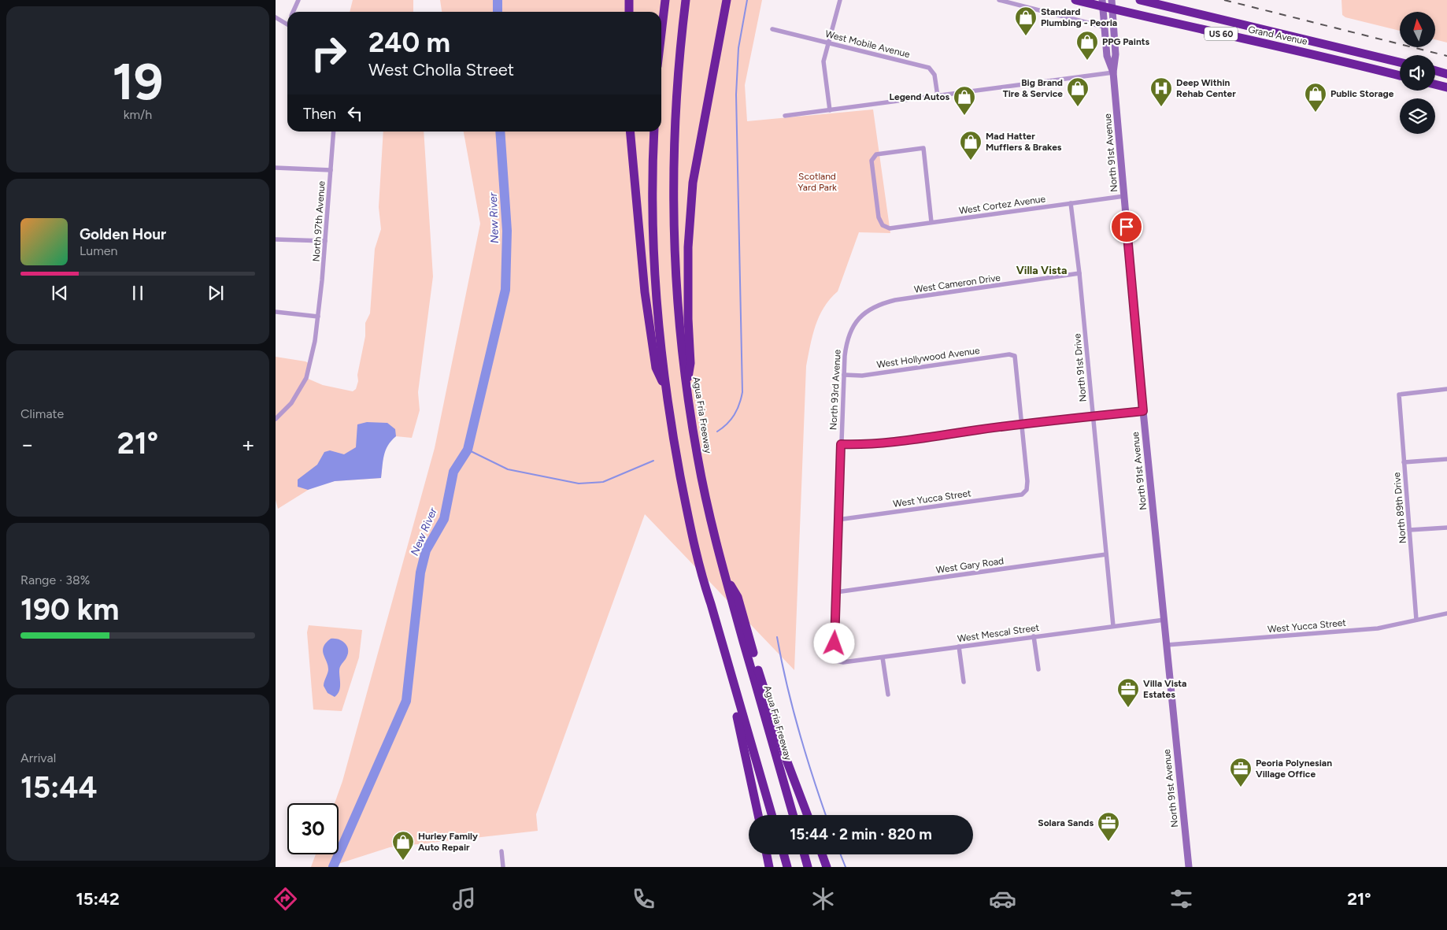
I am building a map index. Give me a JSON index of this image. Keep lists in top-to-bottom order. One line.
{"streets":{"highway":["US 60","Grand Avenue","Agua Fria Freeway"],"main road":["North 91st Avenue"],"street":["West Mobile Avenue","West Cortez Avenue","North 97th Avenue","West Cameron Drive","West Hollywood Avenue","North 91st Drive","North 93rd Avenue","West Yucca Street","North 89th Drive","West Gary Road","West Mescal Street"]},"crossings":[["Grand Avenue","North 91st Avenue"],["North 91st Avenue","West Cortez Avenue"],["North 91st Avenue","West Yucca Street"],["North 91st Avenue","West Mescal Street"],["West Cortez Avenue","North 91st Drive"],["West Cameron Drive","North 91st Drive"],["West Cameron Drive","North 93rd Avenue"],["West Hollywood Avenue","North 93rd Avenue"],["West Hollywood Avenue","West Yucca Street"],["North 91st Drive","West Gary Road"],["North 91st Drive","West Mescal Street"],["North 93rd Avenue","West Yucca Street"],["North 93rd Avenue","West Gary Road"],["North 93rd Avenue","West Mescal Street"],["West Yucca Street","North 89th Drive"]],"districts":["Villa Vista"],"water":["New River"],"parks":["Scotland Yard Park"],"places":{"shop":["Standard Plumbing - Peoria","PPG Paints","Big Brand Tire & Service","Public Storage","Legend Autos","Mad Hatter Mufflers & Brakes","Hurley Family Auto Repair"],"hospital":["Deep Within Rehab Center"],"office":["Villa Vista Estates","Peoria Polynesian Village Office","Solara Sands"]},"north":"top","page":{"tile":[["19","km/h"],"Climate",["Range · 38%","190 km"],["Arrival","15:44"]],"turn":["240 m","West Cholla Street"],"then":"Then","song":["Golden Hour","Lumen"],"heat":["−","21°","+"],"limit":"30","trip":"15:44 · 2 min · 820 m","tabs":["15:42","21°"]}}
